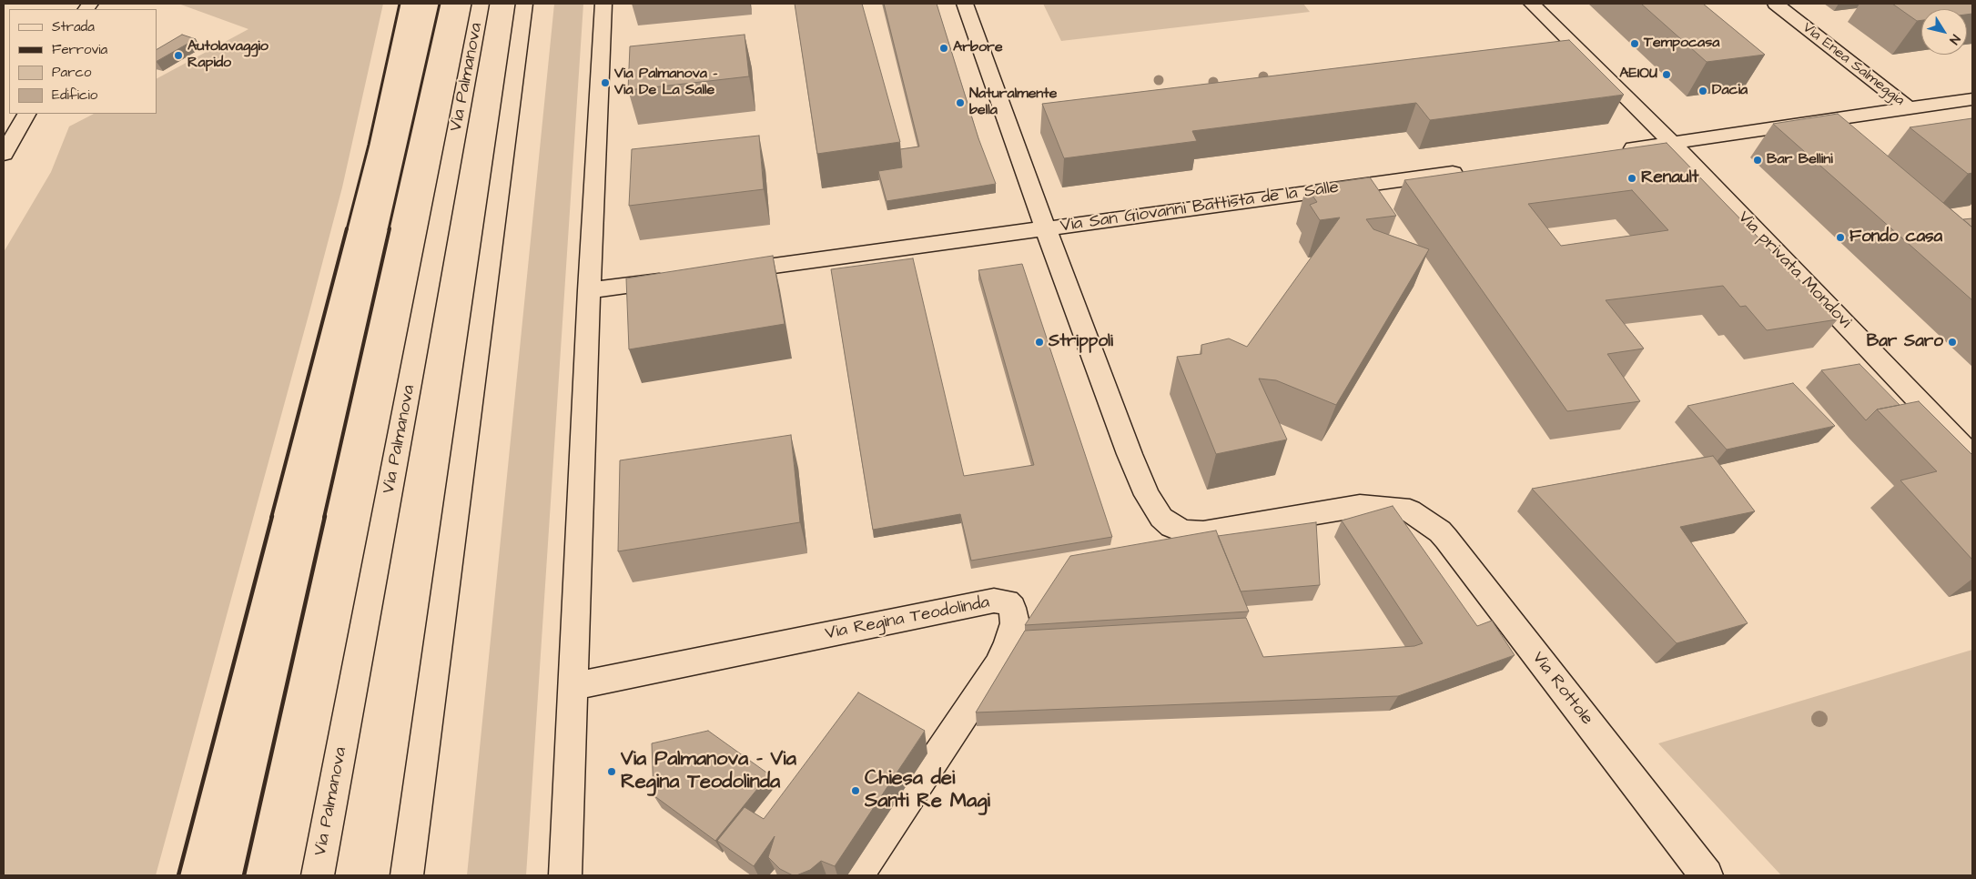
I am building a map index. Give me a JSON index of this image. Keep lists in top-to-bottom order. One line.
{"streets":{"main road":["Via Enea Salmeggia","Via Palmanova","Via San Giovanni Battista de la Salle","Via privata Mondovì","Via Regina Teodolinda","Via Rottole"]},"crossings":[["Via San Giovanni Battista de la Salle","Via Rottole"]],"places":["Tempocasa","Arbore","Autolavaggio Rapido","AEIOU","Via Palmanova - Via De La Salle","Dacia","Naturalmente bella","Bar Bellini","Renault","Fondo casa","Strippoli","Bar Saro","Via Palmanova - Via Regina Teodolinda","Chiesa dei Santi Re Magi"],"legend":["Strada","Ferrovia","Parco","Edificio"],"north":"bottom right"}
